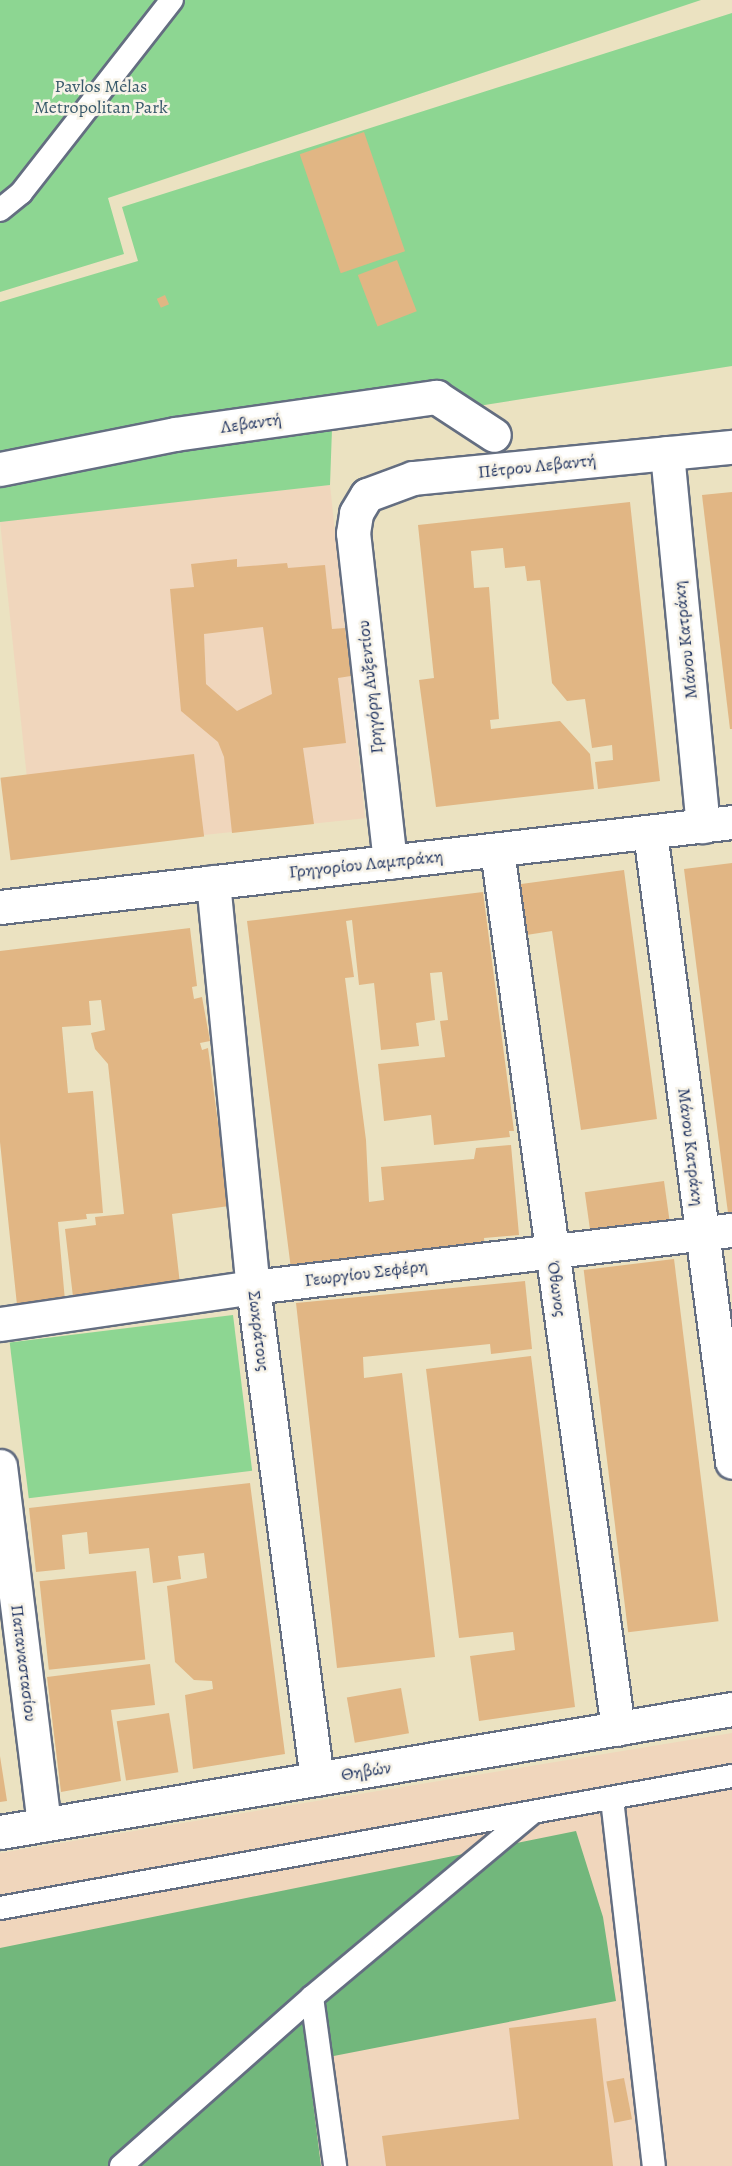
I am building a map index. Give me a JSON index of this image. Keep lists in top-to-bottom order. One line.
{"streets":{"street":["Λεβαντή","Πέτρου Λεβαντή","Μάνου Κατράκη","Γρηγόρη Αυξεντίου","Γρηγορίου Λαμπράκη","Γεωργίου Σεφέρη","Όθωνος","Σωκράτους","Παπαναστασίου","Θηβών"]},"crossings":[["Πέτρου Λεβαντή","Μάνου Κατράκη"],["Πέτρου Λεβαντή","Γρηγόρη Αυξεντίου"],["Μάνου Κατράκη","Γρηγορίου Λαμπράκη"],["Μάνου Κατράκη","Γεωργίου Σεφέρη"],["Γρηγόρη Αυξεντίου","Γρηγορίου Λαμπράκη"],["Γρηγορίου Λαμπράκη","Όθωνος"],["Γρηγορίου Λαμπράκη","Σωκράτους"],["Γεωργίου Σεφέρη","Όθωνος"],["Γεωργίου Σεφέρη","Σωκράτους"],["Όθωνος","Θηβών"],["Σωκράτους","Θηβών"],["Παπαναστασίου","Θηβών"]],"parks":["Pavlos Melas Metropolitan Park"]}
